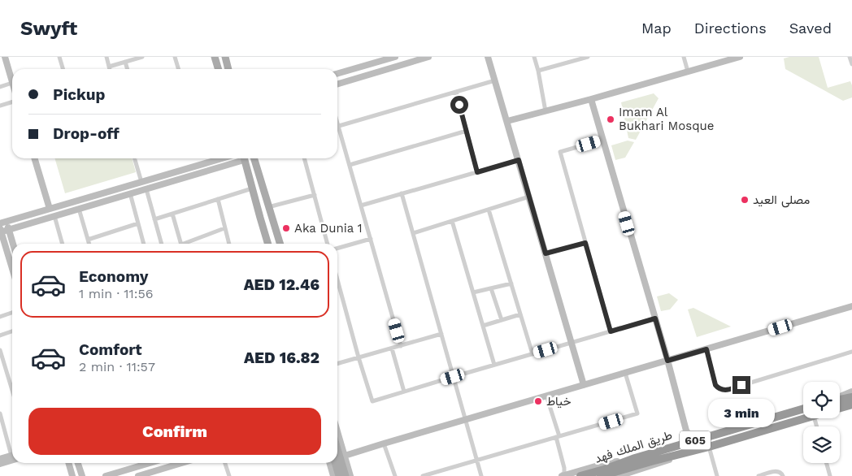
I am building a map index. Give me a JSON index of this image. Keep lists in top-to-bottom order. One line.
{"streets":{"highway":["605","طريق الملك فهد"]},"places":["Imam Al Bukhari Mosque","مصلى العيد","Aka Dunia 1","خياط"],"page":{"header":"Swyft","nav":["Map","Directions","Saved"],"banner":["Pickup","Drop-off"],"list":[{"name":"Economy","note":"1 min · 11:56","value":"AED 12.46"},{"name":"Comfort","note":"2 min · 11:57","value":"AED 16.82"}],"bubble":"3 min","buttons":"Confirm"}}
